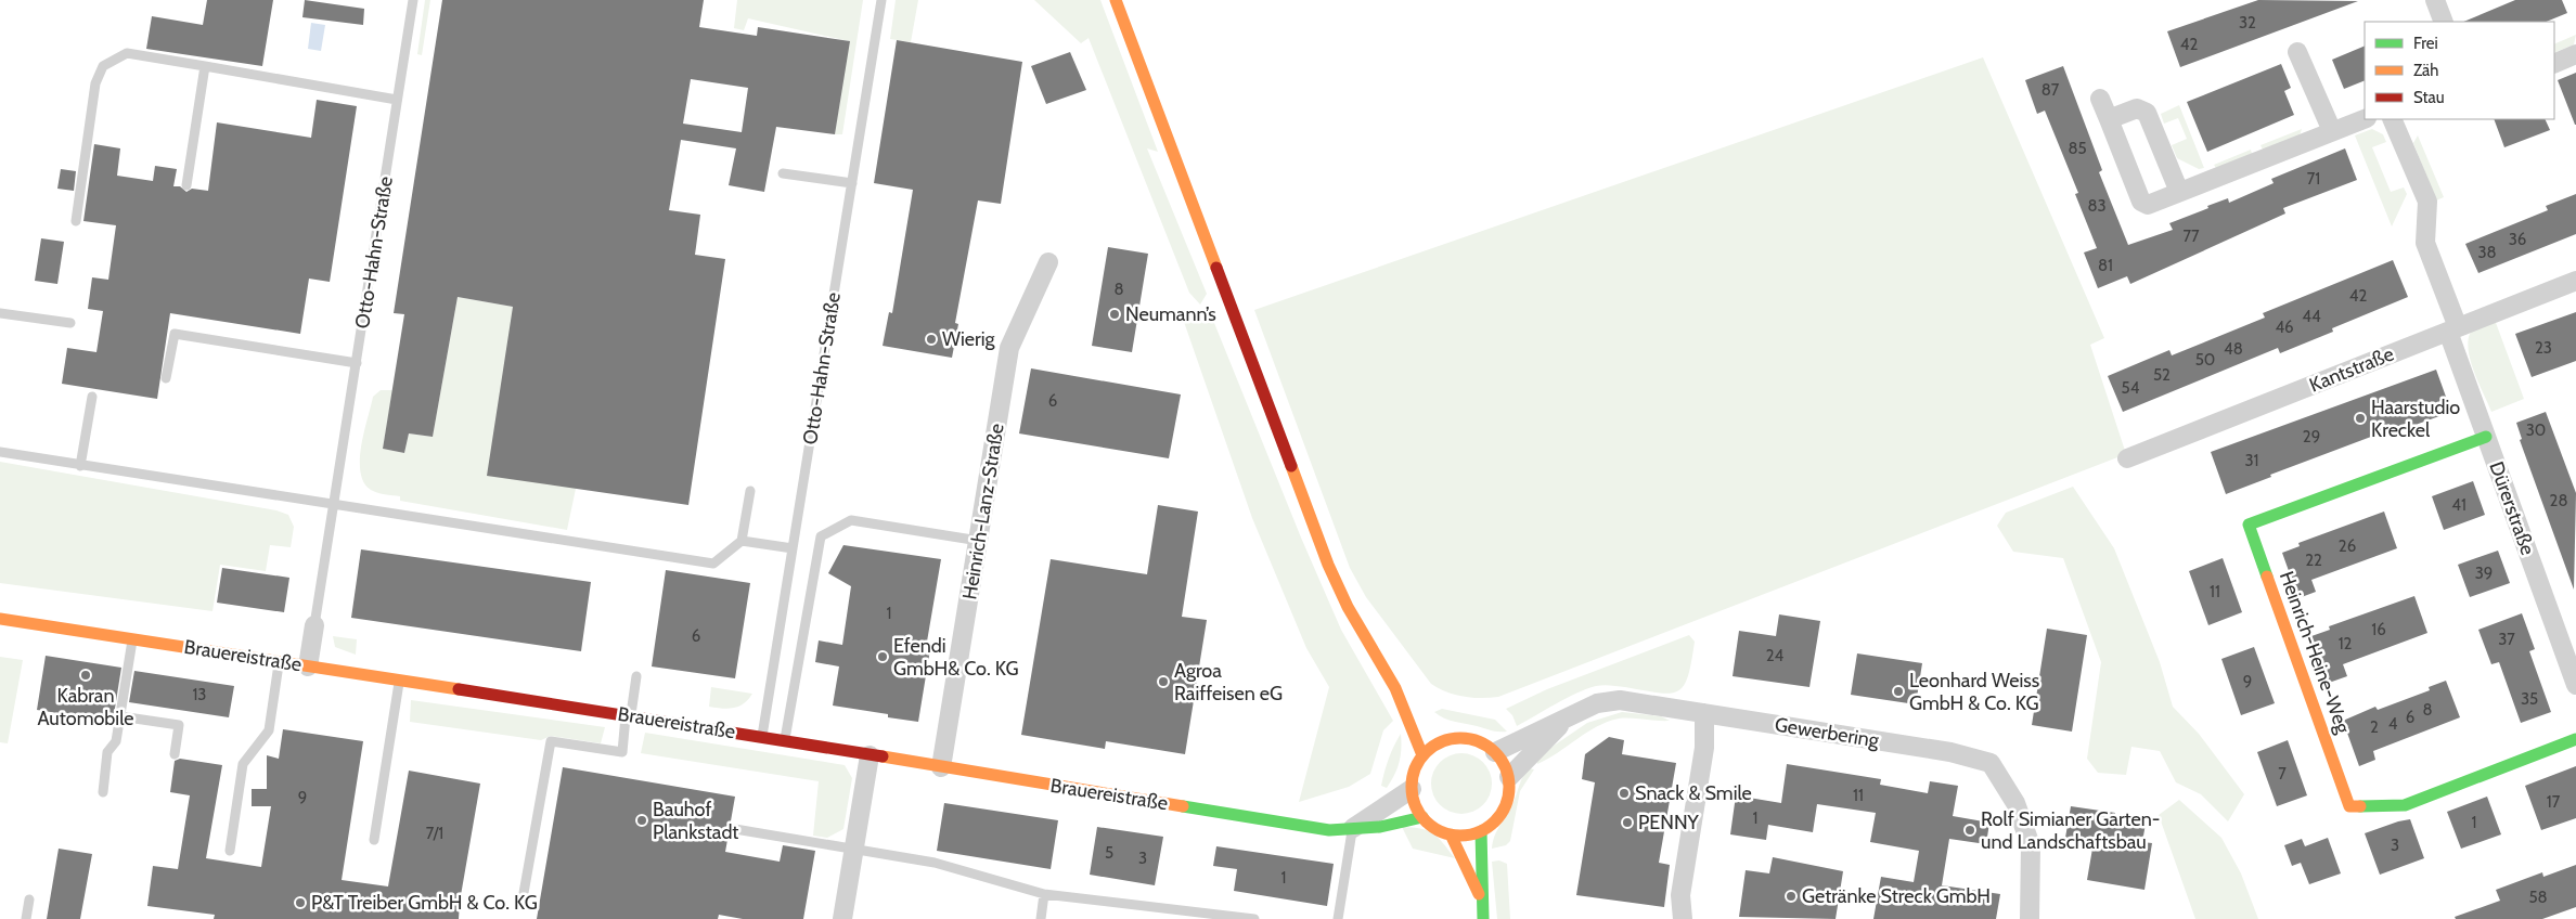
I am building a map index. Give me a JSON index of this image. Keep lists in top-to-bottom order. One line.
{"streets":{"street":["Otto-Hahn-Straße","Kantstraße","Dürerstraße","Heinrich-Lanz-Straße","Heinrich-Heine-Weg","Brauereistraße","Gewerbering"]},"crossings":[["Otto-Hahn-Straße","Brauereistraße"],["Kantstraße","Dürerstraße"],["Dürerstraße","Heinrich-Heine-Weg"],["Heinrich-Lanz-Straße","Brauereistraße"]],"places":["Neumann’s","Wierig","Haarstudio Kreckel","Efendi GmbH& Co. KG","Kabran Automobile","Agroa Raiffeisen eG","Leonhard Weiss GmbH & Co. KG","Snack & Smile","Bauhof Plankstadt","PENNY","Rolf Simianer Garten- und Landschaftsbau","Getränke Streck GmbH","P&T Treiber GmbH & Co. KG"],"house_numbers":["32","42","87","85","71","83","77","36","38","81","8","42","44","46","23","48","50","52","54","6","30","29","31","28","41","26","22","39","11","1","16","6","37","12","24","9","13","35","8","6","4","2","7","11","9","17","1","1","7/1","3","5","3","1","58"],"legend":["Frei","Zäh","Stau"]}
